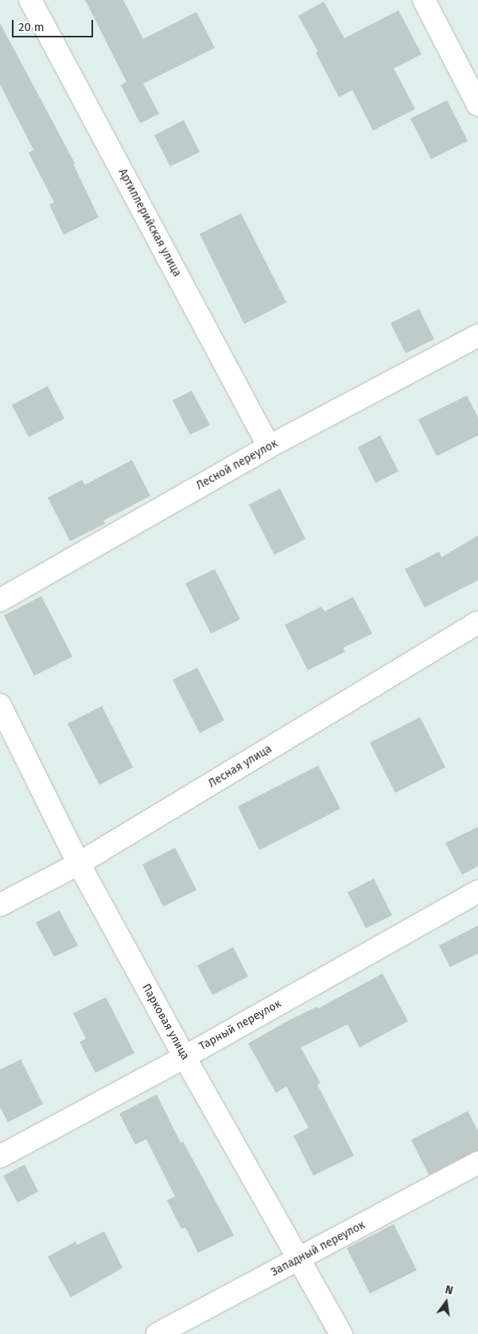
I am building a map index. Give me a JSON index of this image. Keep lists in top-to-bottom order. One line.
{"streets":{"street":["Артиллерийская улица","Лесной переулок","Лесная улица","Парковая улица","Тарный переулок","Западный переулок"]},"crossings":[["Артиллерийская улица","Лесной переулок"],["Лесная улица","Парковая улица"],["Парковая улица","Тарный переулок"],["Парковая улица","Западный переулок"]],"scale_bar":"20 m","north":"top"}
